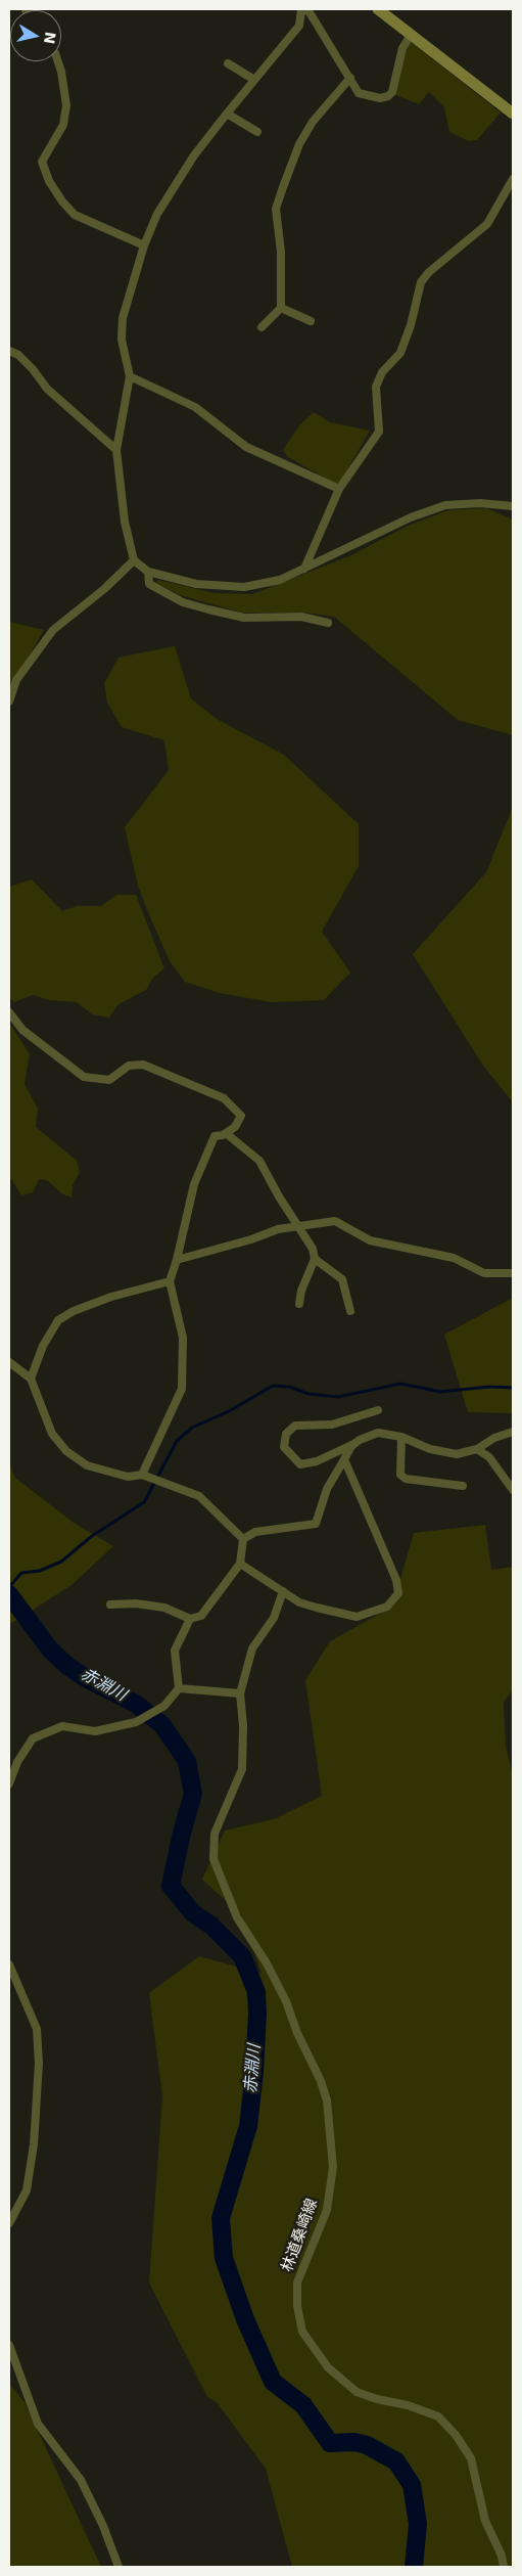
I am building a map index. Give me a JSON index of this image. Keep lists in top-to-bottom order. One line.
{"streets":{"street":["林道桑崎線"]},"water":["赤淵川"],"north":"right"}
